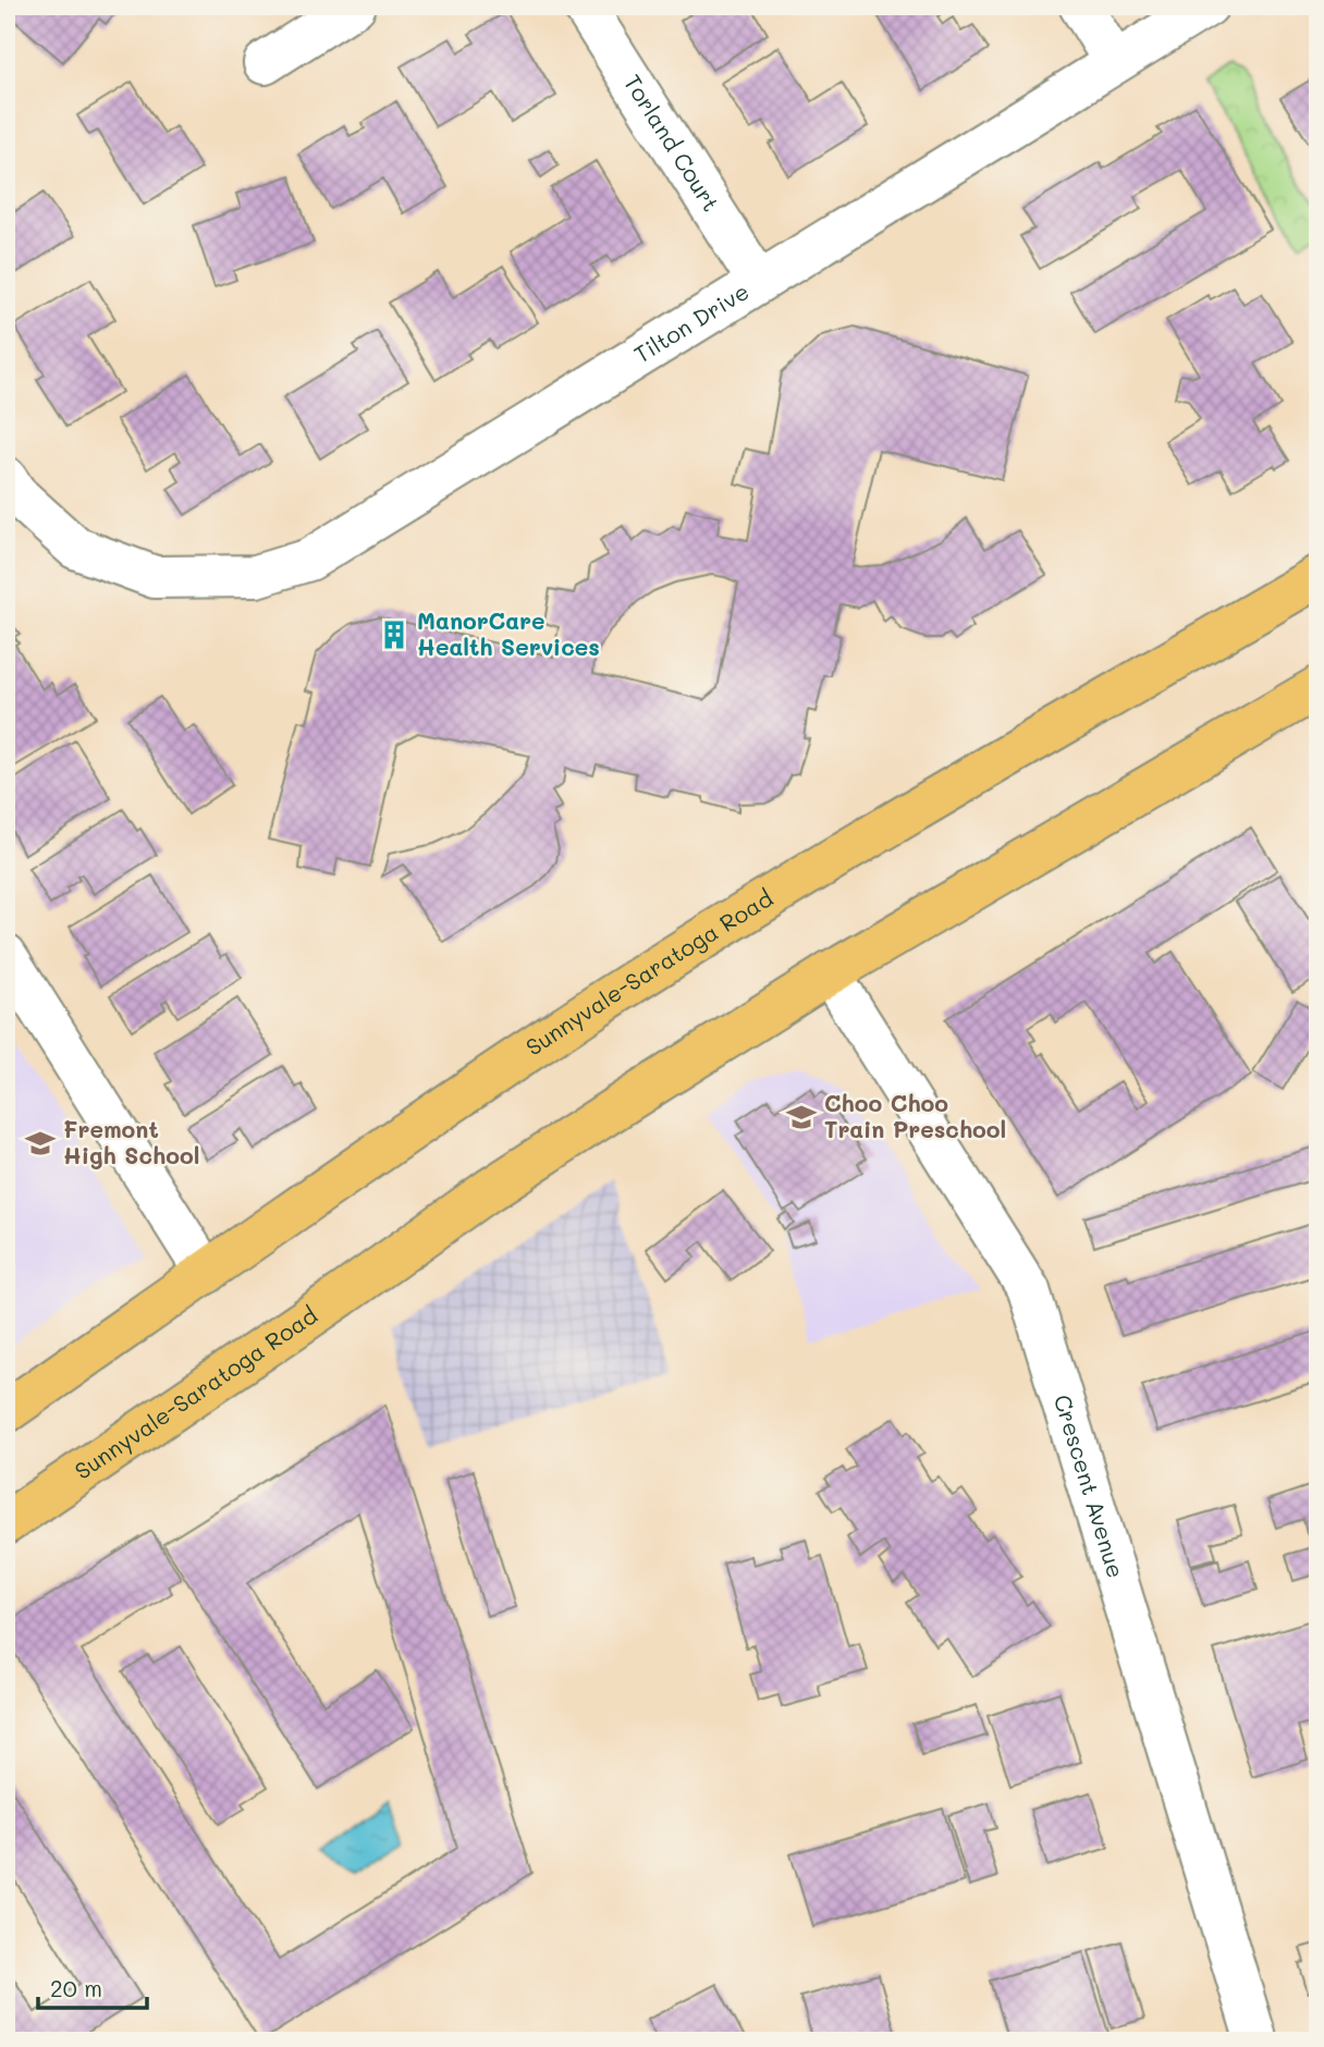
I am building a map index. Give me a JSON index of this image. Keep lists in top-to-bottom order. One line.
{"streets":{"main road":["Sunnyvale-Saratoga Road"],"street":["Torland Court","Tilton Drive","Crescent Avenue"]},"crossings":[["Torland Court","Tilton Drive"],["Sunnyvale-Saratoga Road","Crescent Avenue"]],"places":{"building":["ManorCare Health Services"],"school or university":["Choo Choo Train Preschool","Fremont High School"]},"scale_bar":"20 m"}
